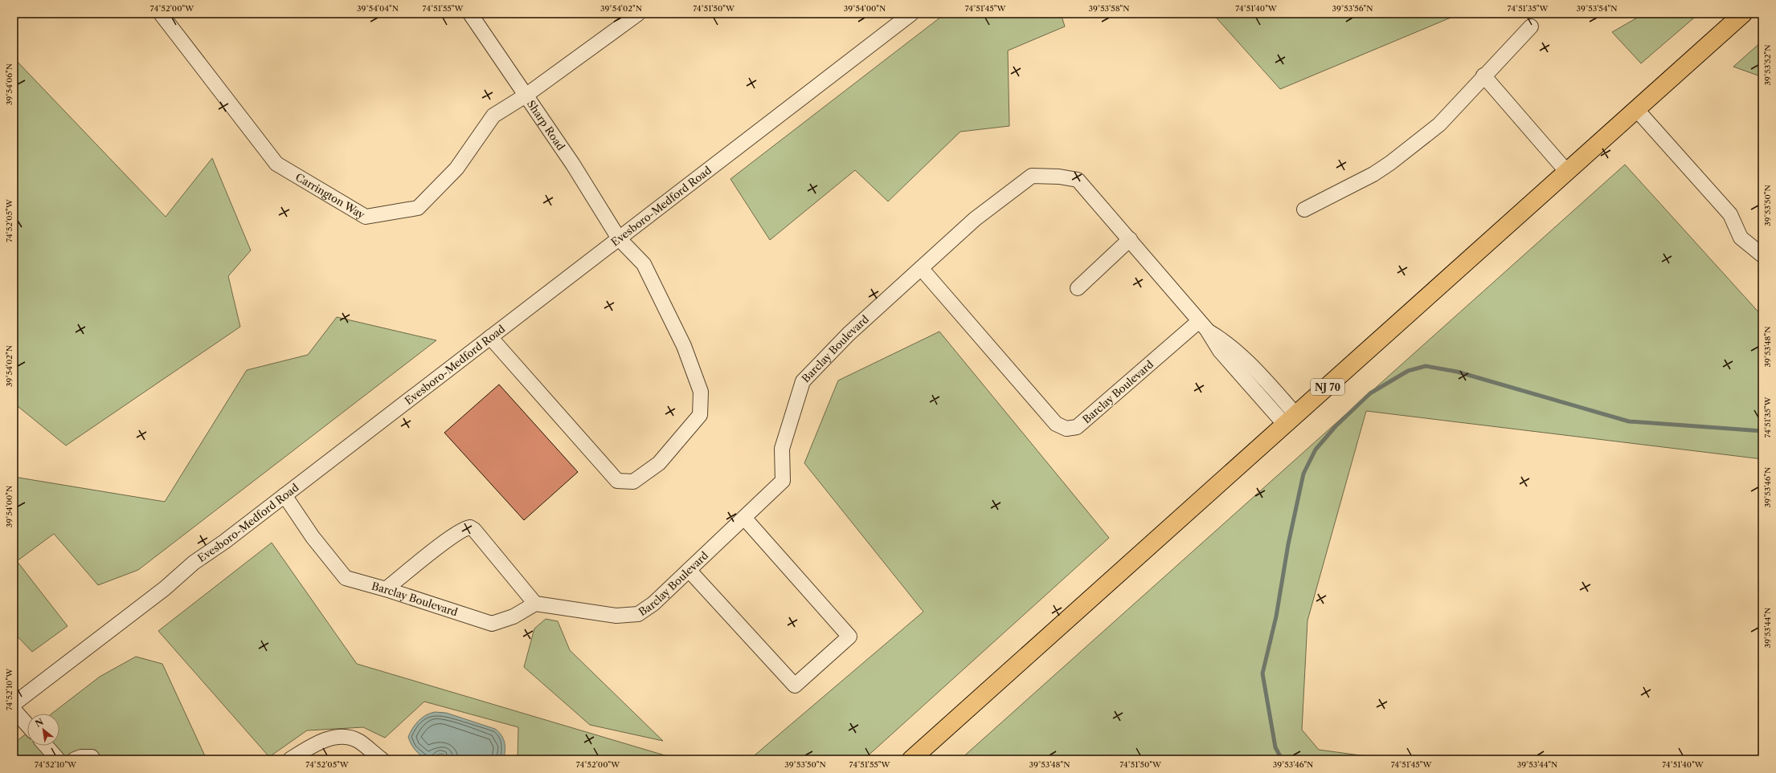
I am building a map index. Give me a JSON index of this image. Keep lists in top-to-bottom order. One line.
{"streets":{"highway":["NJ 70"],"street":["Sharp Road","Carrington Way","Evesboro-Medford Road","Barclay Boulevard"]},"crossings":[["Sharp Road","Carrington Way"],["Sharp Road","Evesboro-Medford Road"],["Evesboro-Medford Road","Barclay Boulevard"],["Barclay Boulevard","NJ 70"]],"north":"top left","coordinates":["74°52'00\"W","39°54'04\"N","74°51'55\"W","39°54'02\"N","74°51'50\"W","39°54'00\"N","74°51'45\"W","39°53'58\"N","74°51'40\"W","39°53'56\"N","74°51'35\"W","39°53'54\"N","39°53'52\"N","39°54'06\"N","39°53'50\"N","74°52'05\"W","39°53'48\"N","39°53'46\"N","39°53'44\"N","74°52'10\"W"]}
